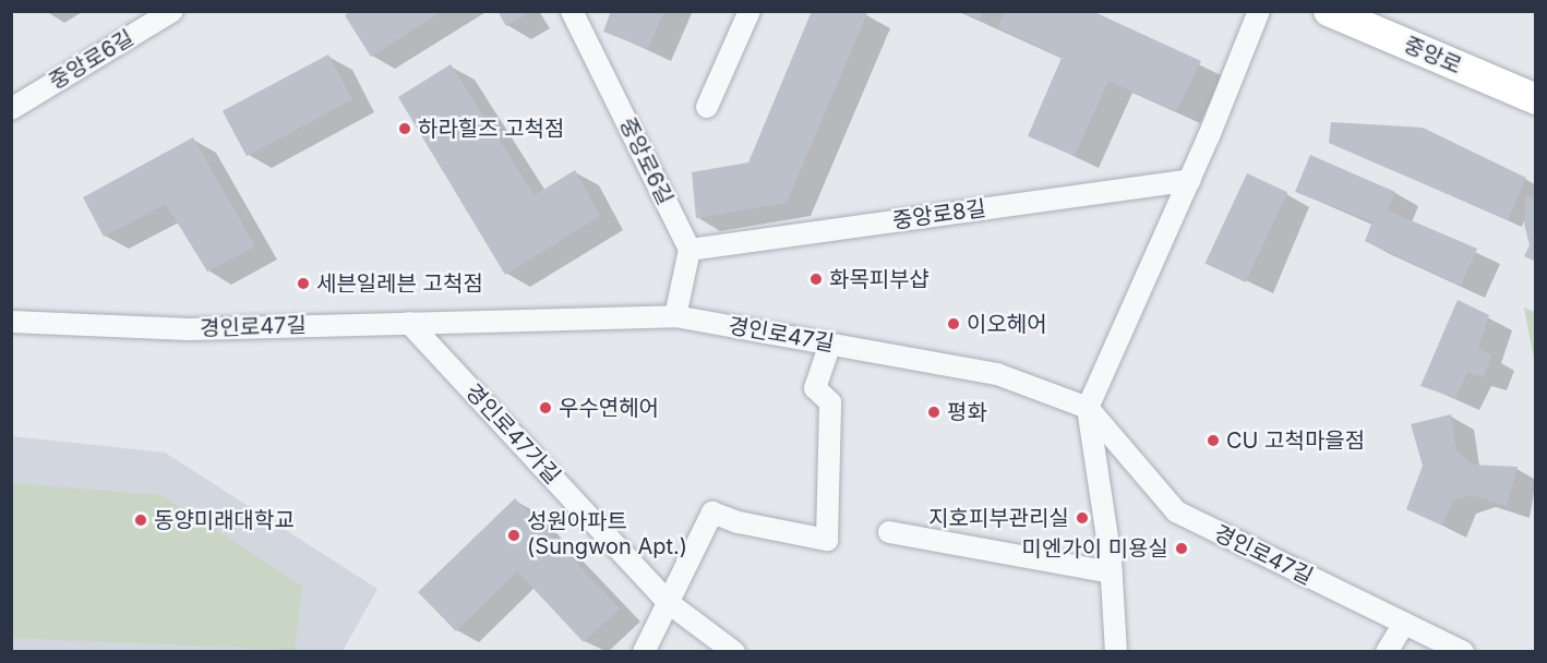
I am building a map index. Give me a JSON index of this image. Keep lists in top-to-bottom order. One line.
{"streets":{"main road":["중앙로"],"street":["중앙로6길","중앙로8길","경인로47길","경인로47가길"]},"crossings":[["중앙로6길","중앙로8길"],["경인로47길","경인로47가길"]],"places":["하라힐즈 고척점","화목피부샵","세븐일레븐 고척점","이오헤어","우수연헤어","평화","CU 고척마을점","지호피부관리실","동양미래대학교","성원아파트 (Sungwon Apt.)","미엔가이 미용실"]}
